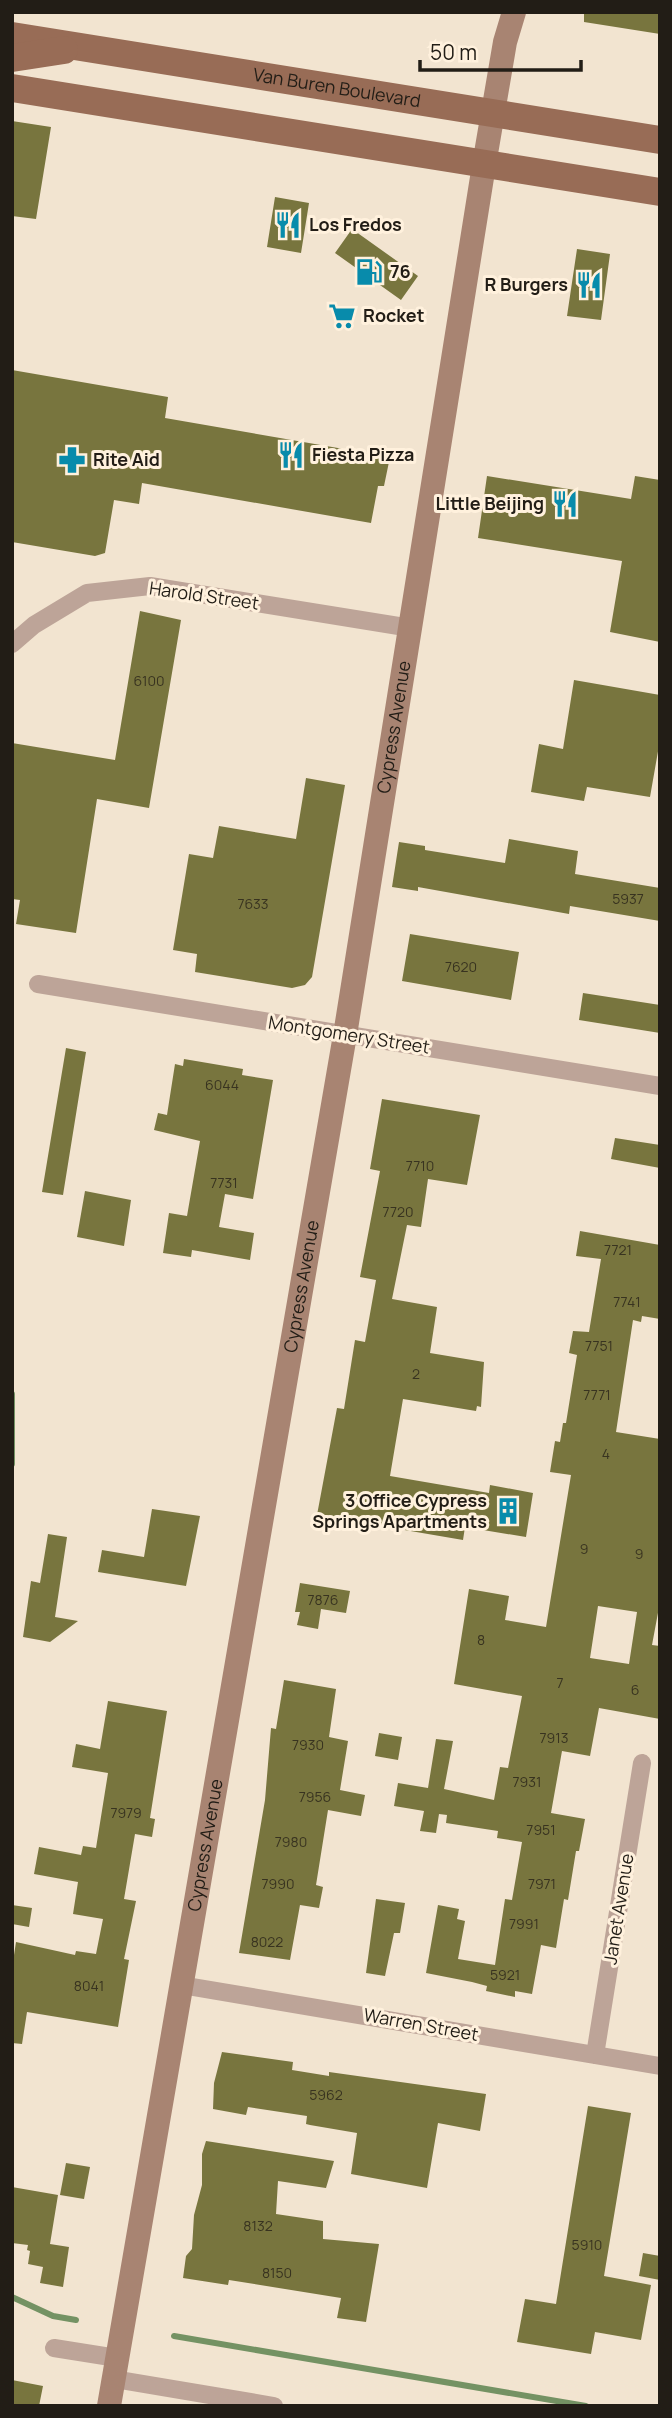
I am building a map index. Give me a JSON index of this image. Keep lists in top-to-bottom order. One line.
{"streets":{"main road":["Van Buren Boulevard"],"street":["Harold Street","Cypress Avenue","Montgomery Street","Janet Avenue","Warren Street"]},"crossings":[["Van Buren Boulevard","Cypress Avenue"],["Harold Street","Cypress Avenue"],["Cypress Avenue","Montgomery Street"],["Cypress Avenue","Warren Street"],["Janet Avenue","Warren Street"]],"places":{"restaurant":["Los Fredos","R Burgers","Fiesta Pizza","Little Beijing"],"fuel station":["76"],"supermarket":["Rocket"],"pharmacy":["Rite Aid"],"building":["3 Office Cypress Springs Apartments"]},"house_numbers":["6100","5937","7633","7620","6044","7710","7731","7720","7721","7741","7751","2","7771","4","9","9","7876","8","7","6","7913","7930","7931","7956","7979","7951","7980","7990","7971","7991","8022","5921","8041","5962","8132","5910","8150"],"scale_bar":"50 m"}
